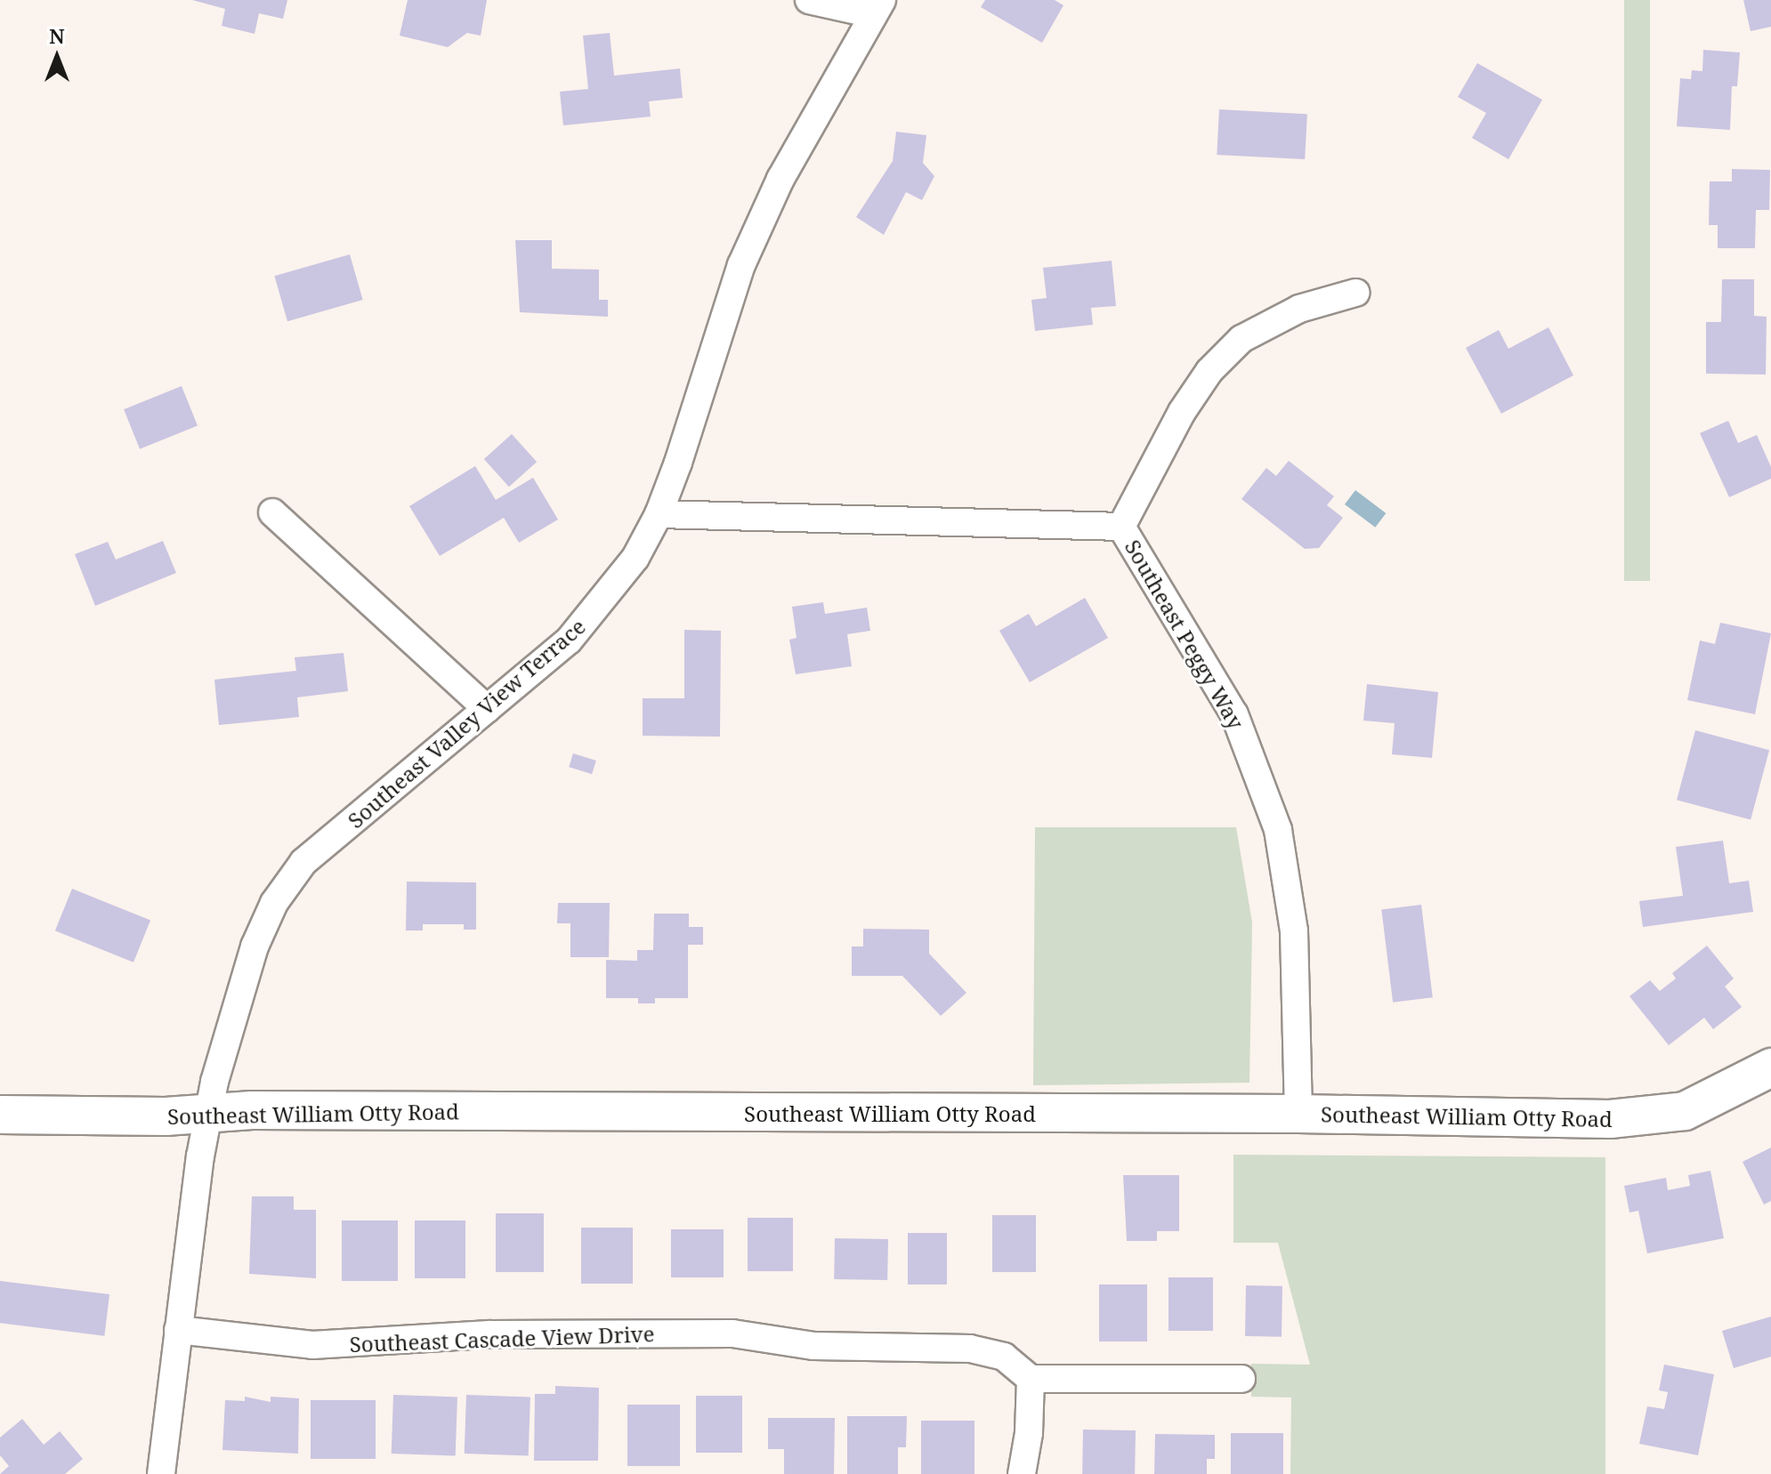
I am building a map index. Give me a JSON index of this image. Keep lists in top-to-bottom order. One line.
{"streets":{"street":["Southeast Peggy Way","Southeast Valley View Terrace","Southeast William Otty Road","Southeast Cascade View Drive"]},"crossings":[["Southeast Peggy Way","Southeast Valley View Terrace"],["Southeast Peggy Way","Southeast William Otty Road"],["Southeast Valley View Terrace","Southeast William Otty Road"],["Southeast Valley View Terrace","Southeast Cascade View Drive"]],"north":"top"}
